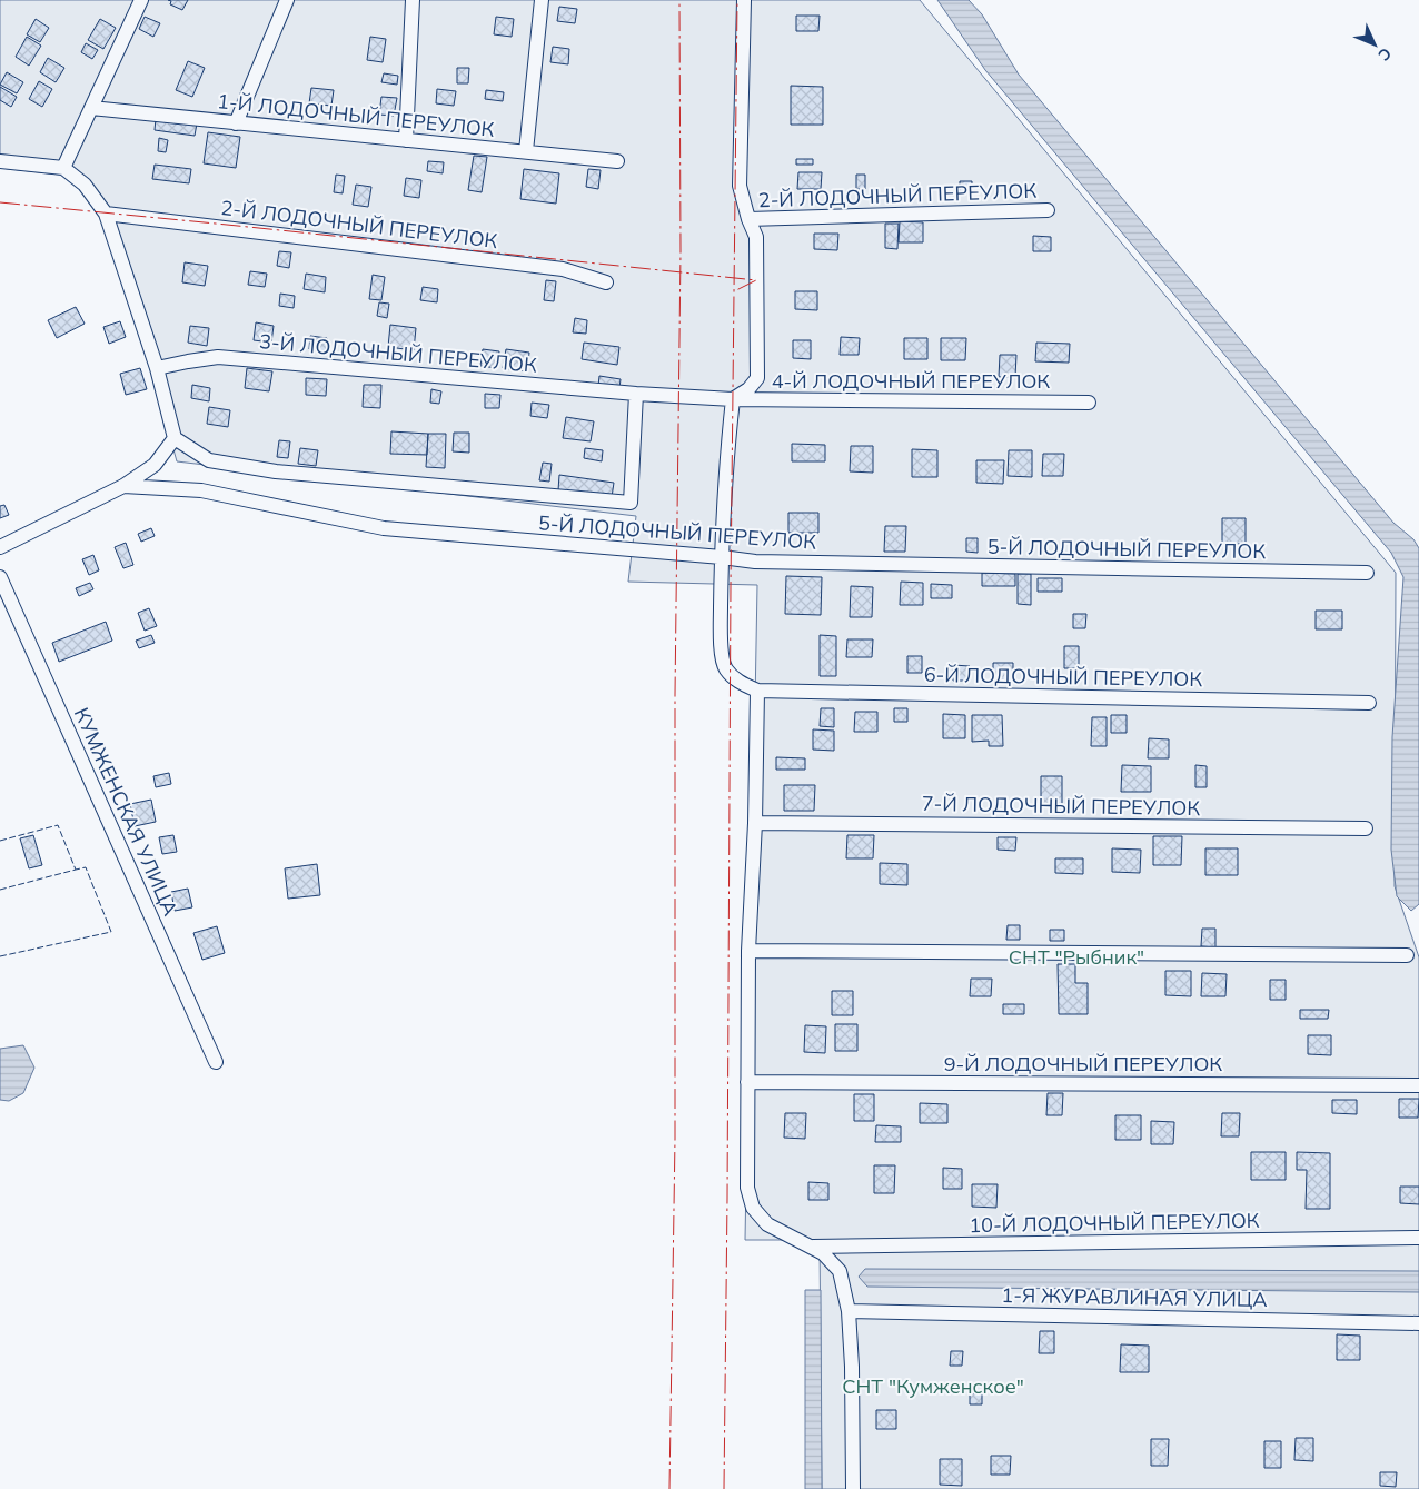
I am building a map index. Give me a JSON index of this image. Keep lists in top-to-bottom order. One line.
{"streets":{"street":["1-Й ЛОДОЧНЫЙ ПЕРЕУЛОК","2-Й ЛОДОЧНЫЙ ПЕРЕУЛОК","3-Й ЛОДОЧНЫЙ ПЕРЕУЛОК","4-Й ЛОДОЧНЫЙ ПЕРЕУЛОК","5-Й ЛОДОЧНЫЙ ПЕРЕУЛОК","6-Й ЛОДОЧНЫЙ ПЕРЕУЛОК","7-Й ЛОДОЧНЫЙ ПЕРЕУЛОК","КУМЖЕНСКАЯ УЛИЦА","9-Й ЛОДОЧНЫЙ ПЕРЕУЛОК","10-Й ЛОДОЧНЫЙ ПЕРЕУЛОК","1-Я ЖУРАВЛИНАЯ УЛИЦА"]},"crossings":[["3-Й ЛОДОЧНЫЙ ПЕРЕУЛОК","4-Й ЛОДОЧНЫЙ ПЕРЕУЛОК"],["3-Й ЛОДОЧНЫЙ ПЕРЕУЛОК","5-Й ЛОДОЧНЫЙ ПЕРЕУЛОК"]],"parks":["СНТ \"Рыбник\"","СНТ \"Кумженское\""],"north":"bottom right"}
